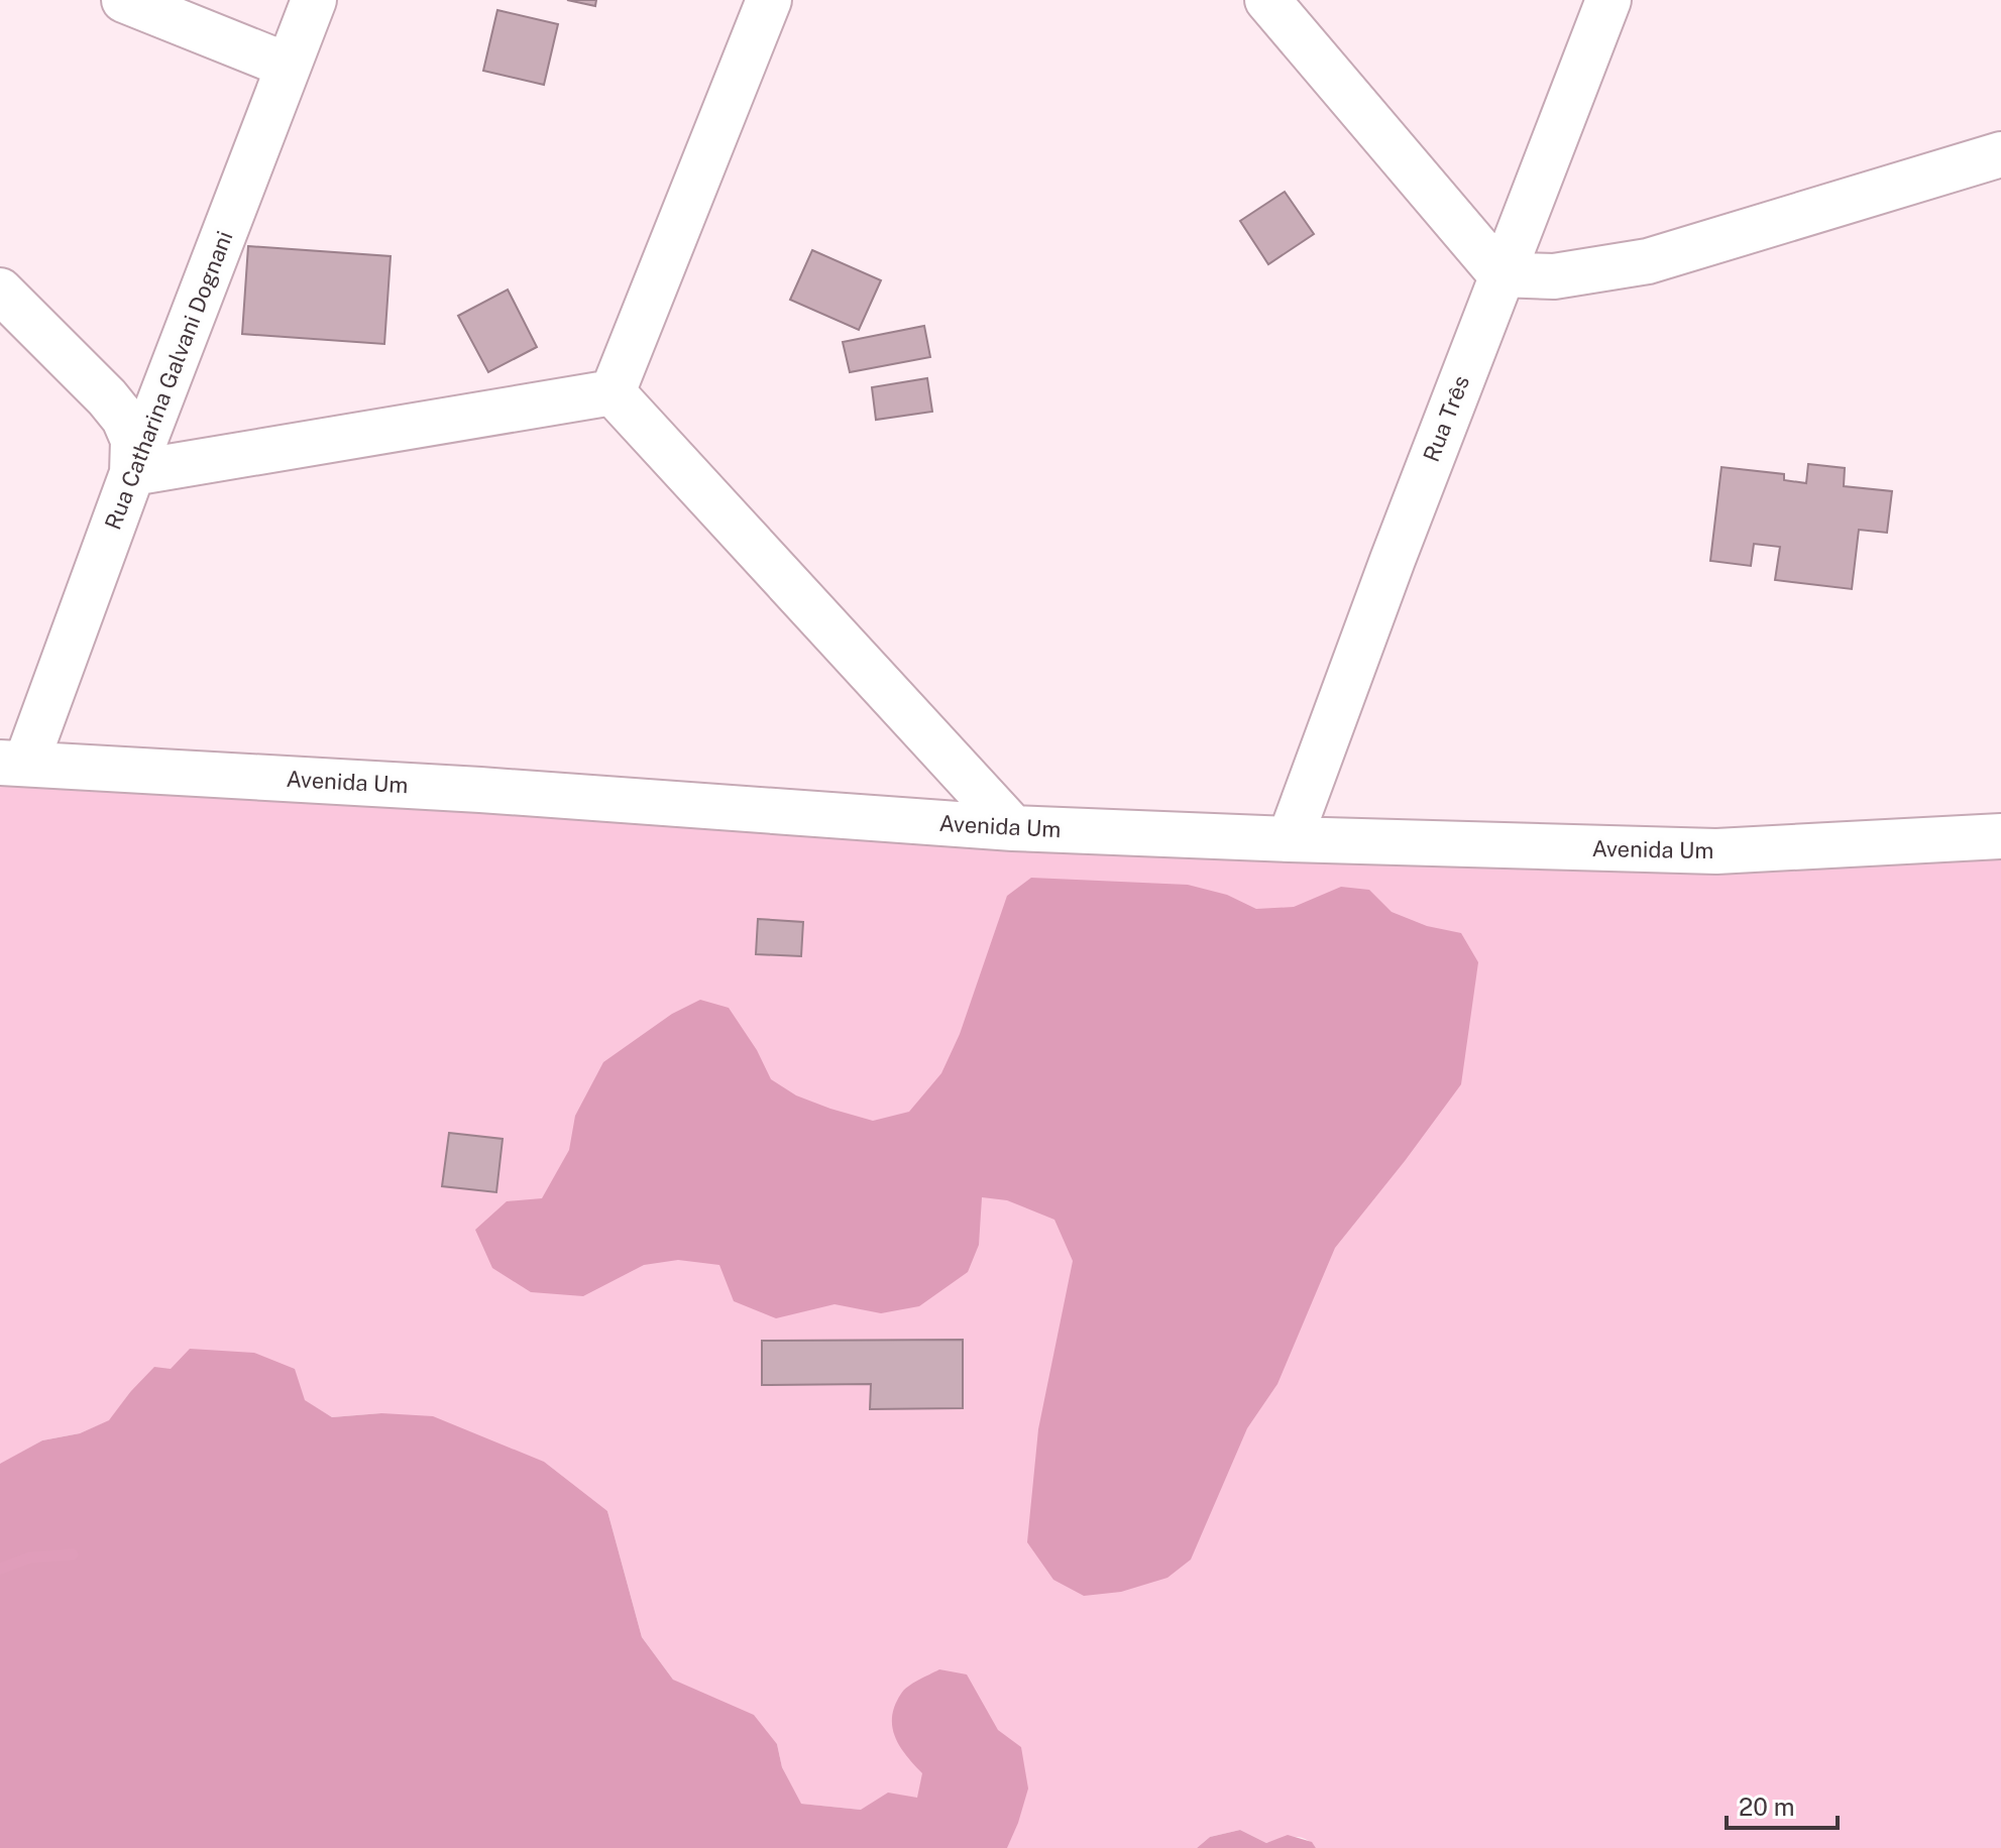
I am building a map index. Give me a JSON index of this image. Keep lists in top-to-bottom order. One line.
{"streets":{"street":["Rua Catharina Galvani Dognani","Rua Três","Avenida Um"]},"crossings":[["Rua Catharina Galvani Dognani","Avenida Um"],["Rua Três","Avenida Um"]],"scale_bar":"20 m"}
